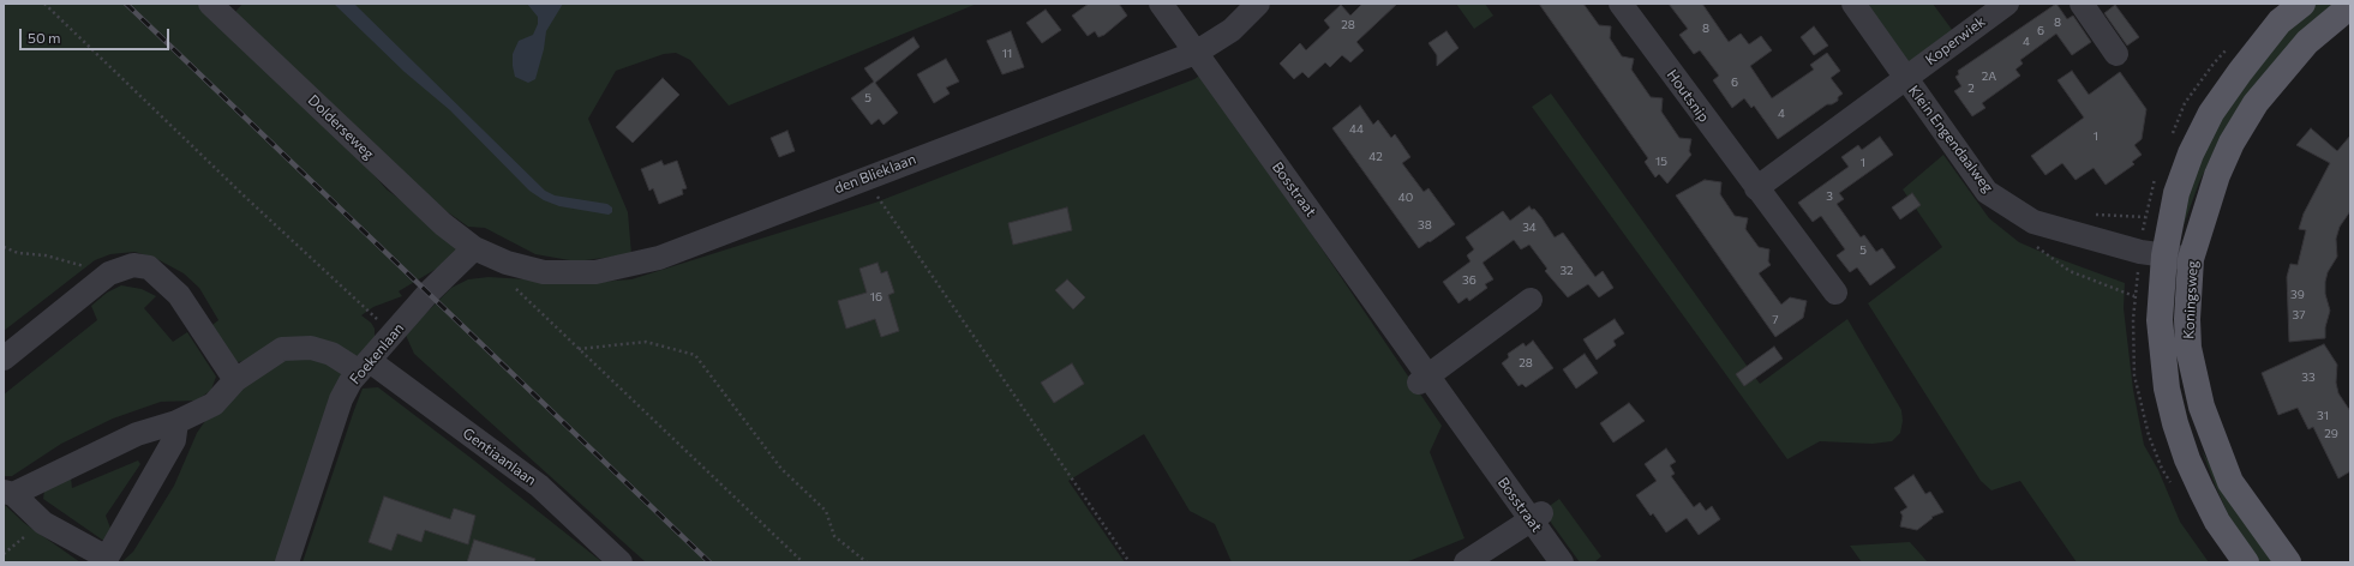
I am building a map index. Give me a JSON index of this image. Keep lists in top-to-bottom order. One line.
{"streets":{"main road":["Koningsweg"],"street":["Koperwiek","Houtsnip","Dolderseweg","Klein Engendaalweg","den Blieklaan","Bosstraat","Foekenlaan","Gentiaanlaan"]},"crossings":[["Koperwiek","Klein Engendaalweg"],["Dolderseweg","den Blieklaan"],["Dolderseweg","Foekenlaan"],["Klein Engendaalweg","Koningsweg"],["den Blieklaan","Bosstraat"],["den Blieklaan","Foekenlaan"],["Foekenlaan","Gentiaanlaan"]],"house_numbers":["8","28","8","6","4","11","2A","6","2","5","4","44","1","42","15","1","3","40","38","34","5","32","36","39","16","37","7","28","33","31","29"],"scale_bar":"50 m"}
